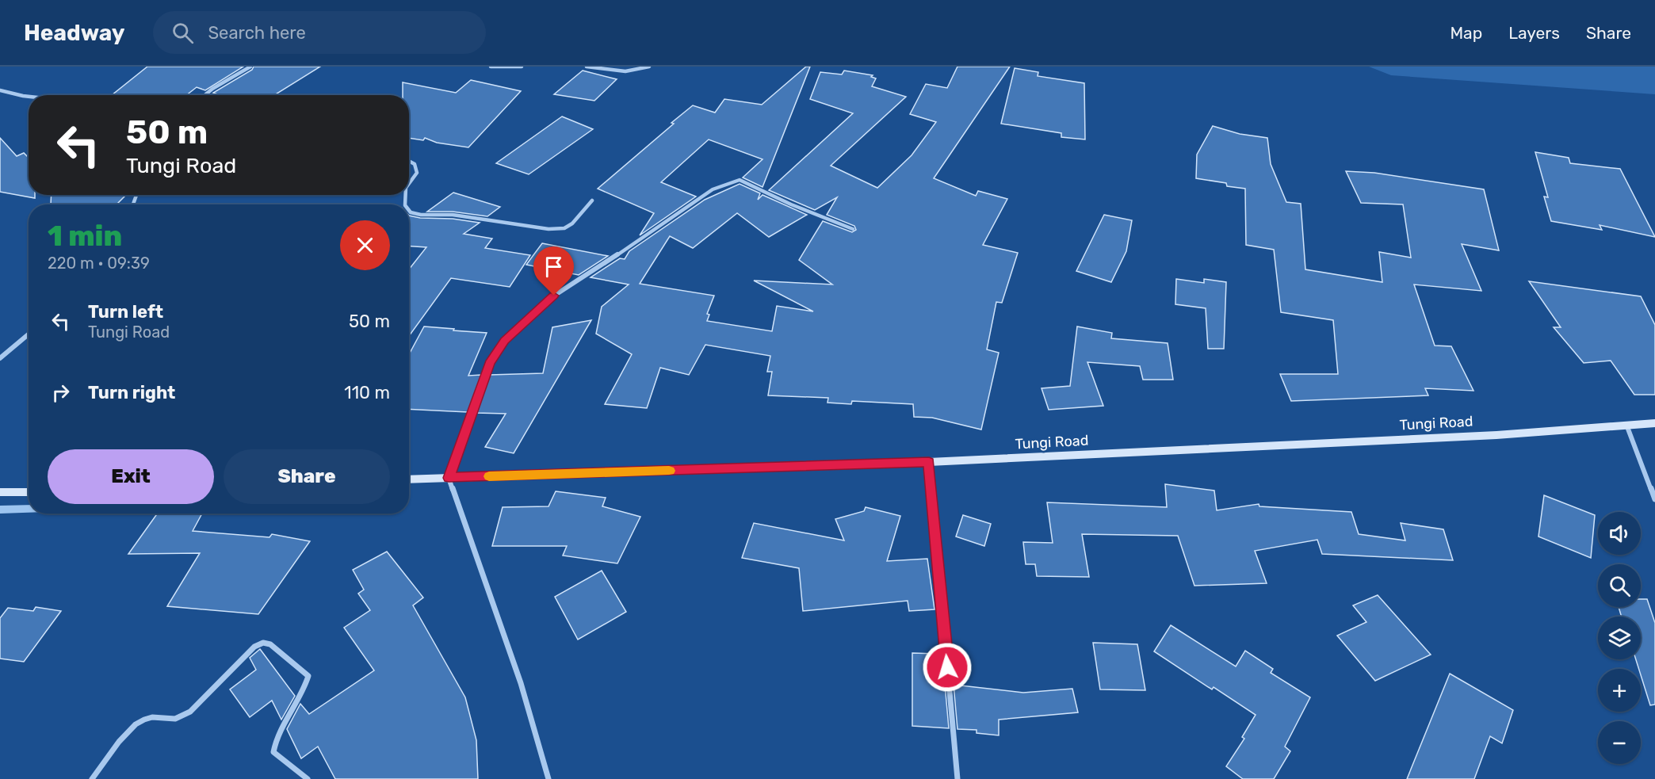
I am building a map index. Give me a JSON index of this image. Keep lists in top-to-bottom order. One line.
{"streets":{"main road":["Tungi Road"]},"page":{"header":"Headway","search":"Search here","nav":["Map","Layers","Share"],"turn":["50 m","Tungi Road"],"heading":["1 min","220 m · 09:39"],"list":[{"name":"Turn left","note":"Tungi Road","value":"50 m"},{"name":"Turn right","value":"110 m"}],"buttons":["Exit","Share"],"map_buttons":["+","−"]}}
